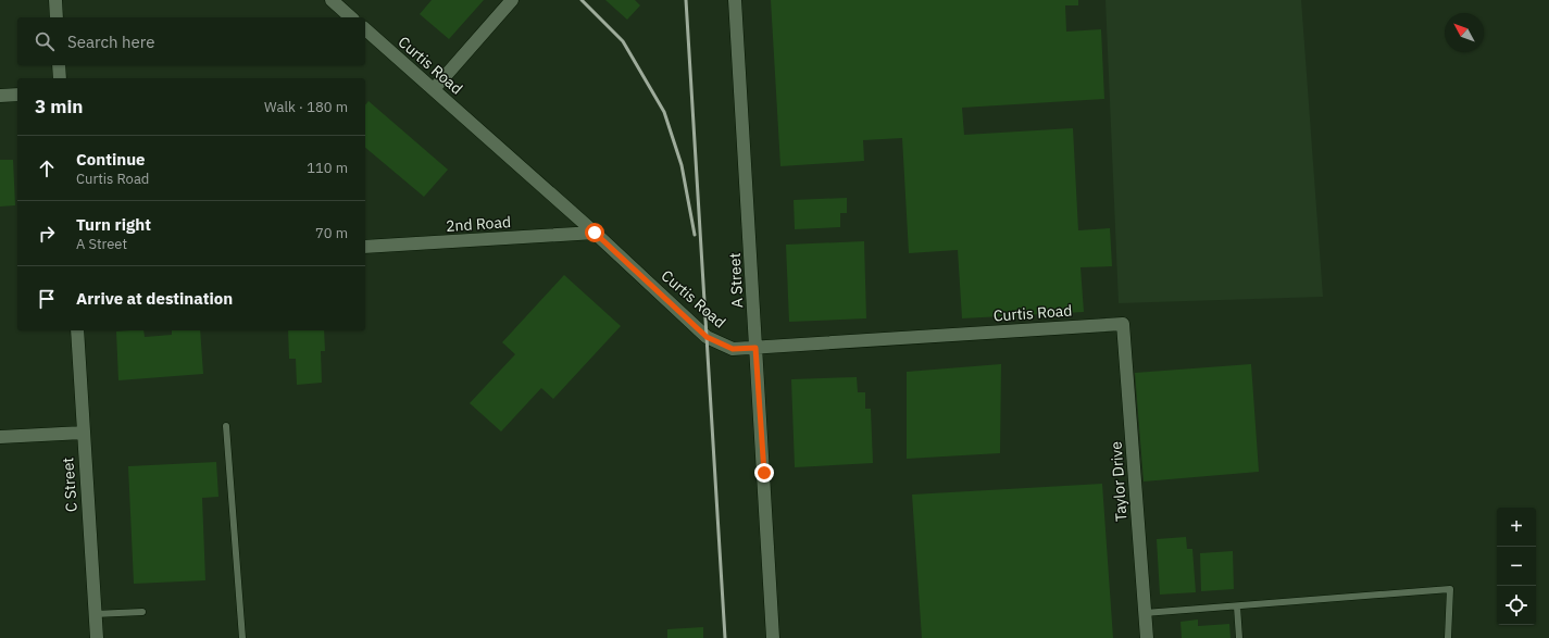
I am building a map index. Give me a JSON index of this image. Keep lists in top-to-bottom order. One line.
{"streets":{"street":["Curtis Road","2nd Road","A Street","Taylor Drive","C Street"]},"crossings":[["Curtis Road","2nd Road"],["Curtis Road","A Street"],["Curtis Road","Taylor Drive"]],"north":"top left","page":{"search":"Search here","heading":["3 min","Walk · 180 m"],"list":[["Continue","Curtis Road","110 m"],["Turn right","A Street","70 m"],"Arrive at destination"],"map_buttons":["+","−"]}}
